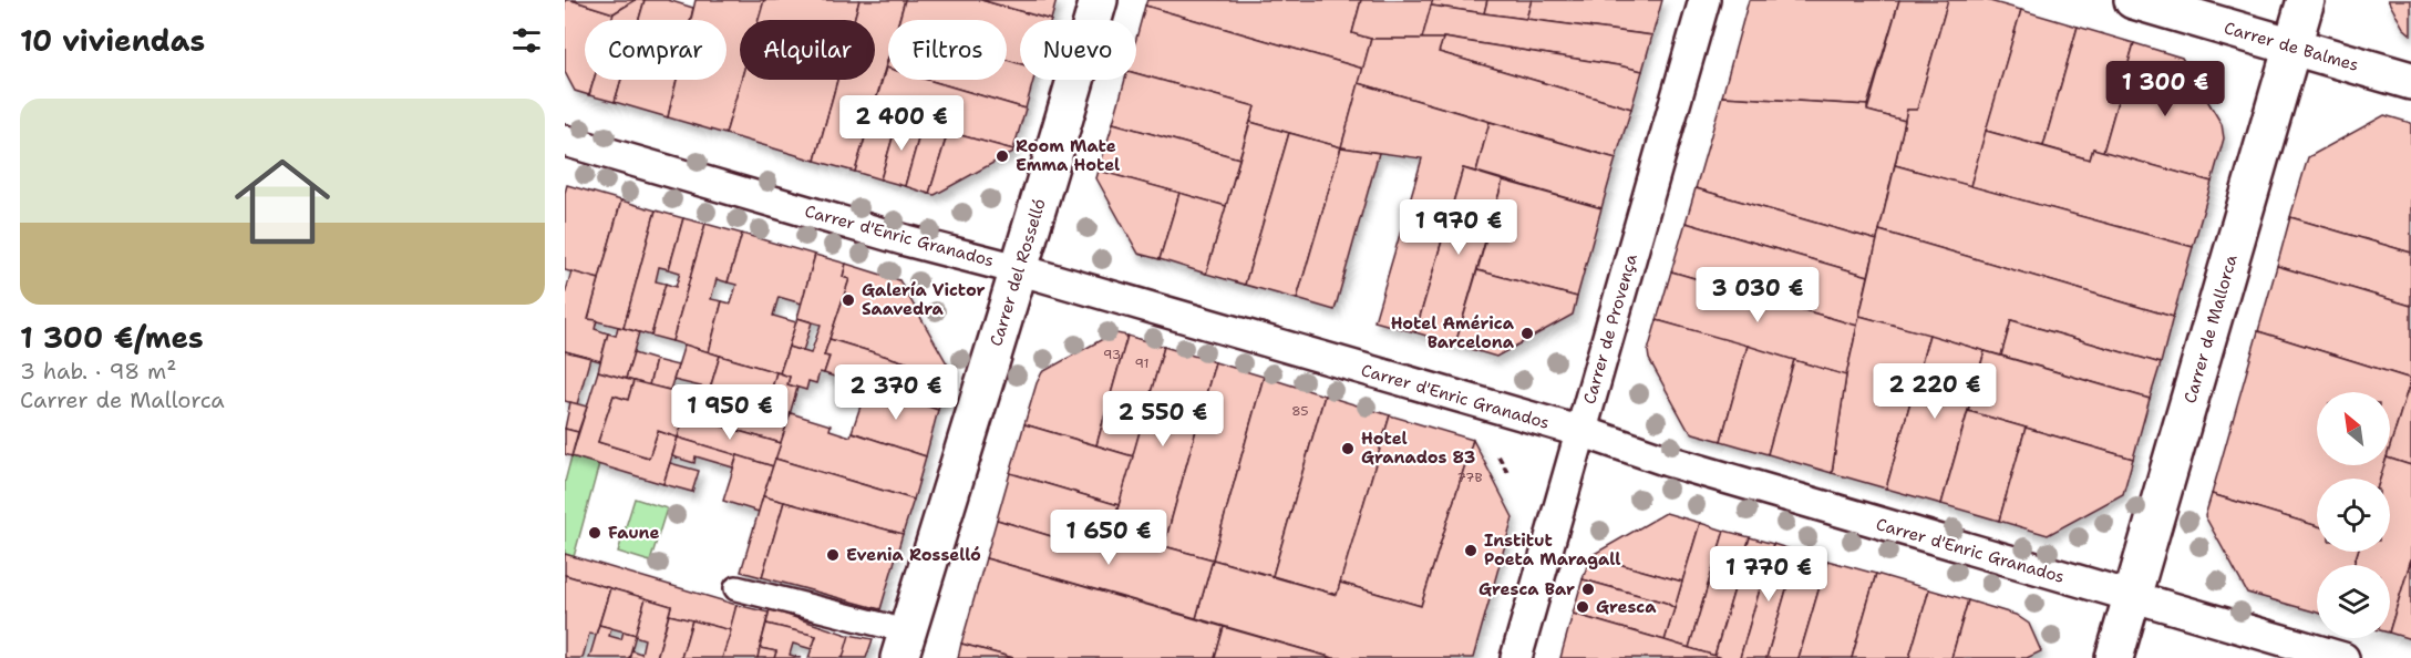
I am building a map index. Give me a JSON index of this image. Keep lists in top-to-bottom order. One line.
{"streets":{"main road":["Carrer de Balmes","Carrer del Rosselló","Carrer de Mallorca"],"street":["Carrer d'Enric Granados","Carrer de Provença"]},"crossings":[["Carrer de Balmes","Carrer de Mallorca"],["Carrer d'Enric Granados","Carrer del Rosselló"],["Carrer d'Enric Granados","Carrer de Provença"],["Carrer d'Enric Granados","Carrer de Mallorca"]],"places":["Room Mate Emma Hotel","Galería Victor Saavedra","Hotel América Barcelona","Hotel Granados 83","Faune","Institut Poeta Maragall","Evenia Rosselló","Gresca Bar","Gresca"],"house_numbers":["93","91","85","77B"],"north":"top left","page":{"heading":"10 viviendas","chip":["Comprar","Alquilar","Filtros","Nuevo"],"price":["1 300 €","2 400 €","1 970 €","3 030 €","2 220 €","2 370 €","1 950 €","2 550 €","1 650 €","1 770 €"],"list":[{"name":"1 300 €/mes","note":"3 hab. · 98 m² · Carrer de Mallorca"}]}}
